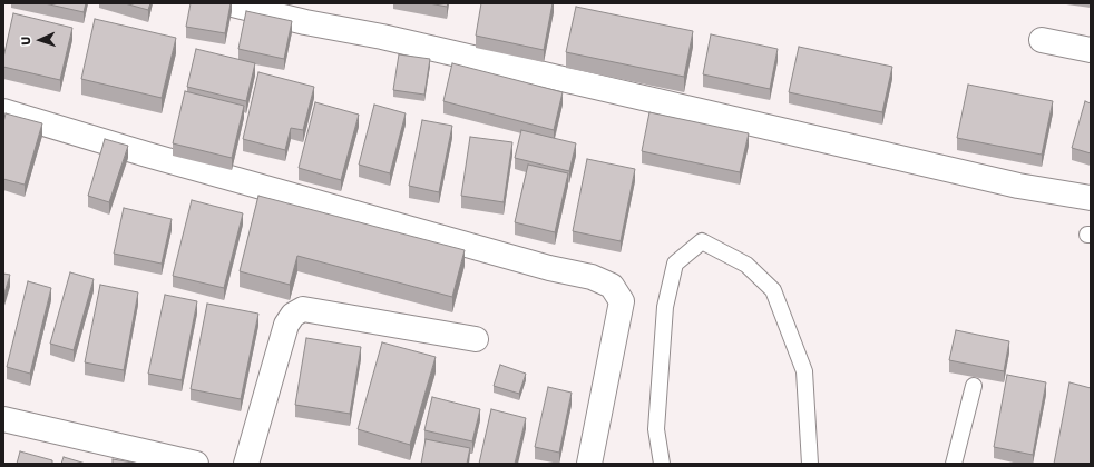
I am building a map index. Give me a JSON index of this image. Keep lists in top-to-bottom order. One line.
{"north":"left"}
